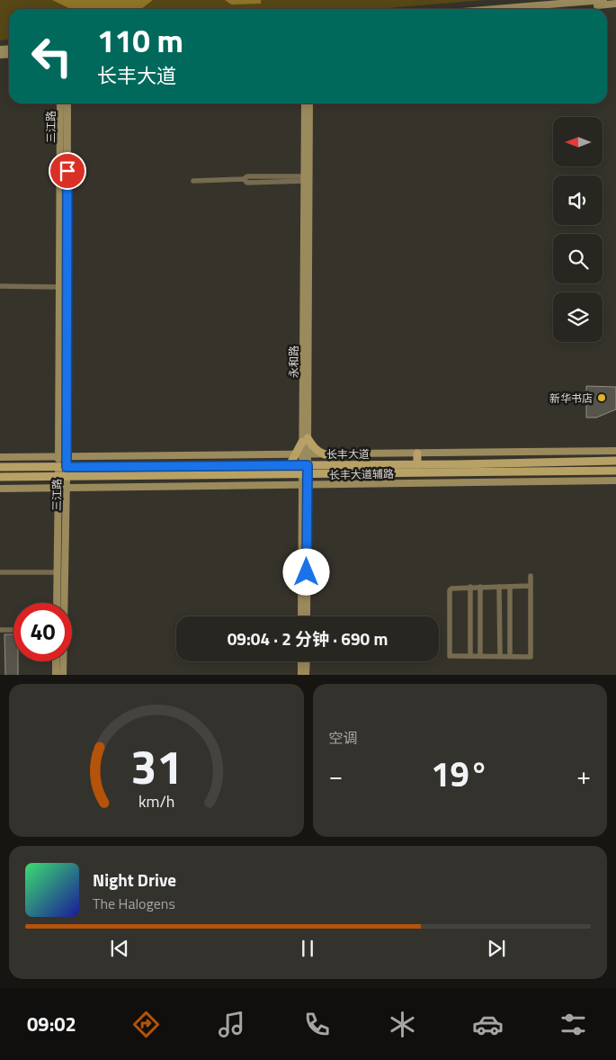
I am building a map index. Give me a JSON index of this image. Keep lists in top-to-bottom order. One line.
{"streets":{"main road":["三江路","永和路","长丰大道","长丰大道辅路"]},"crossings":[["三江路","长丰大道"],["三江路","长丰大道辅路"],["永和路","长丰大道"],["永和路","长丰大道辅路"]],"places":["新华书店"],"north":"left","page":{"turn":["110 m","长丰大道"],"limit":"40","trip":"09:04 · 2 分钟 · 690 m","tile":"空调","heat":["−","19°","+"],"song":["Night Drive","The Halogens"],"tabs":"09:02","gauge":["31","km/h"]}}
